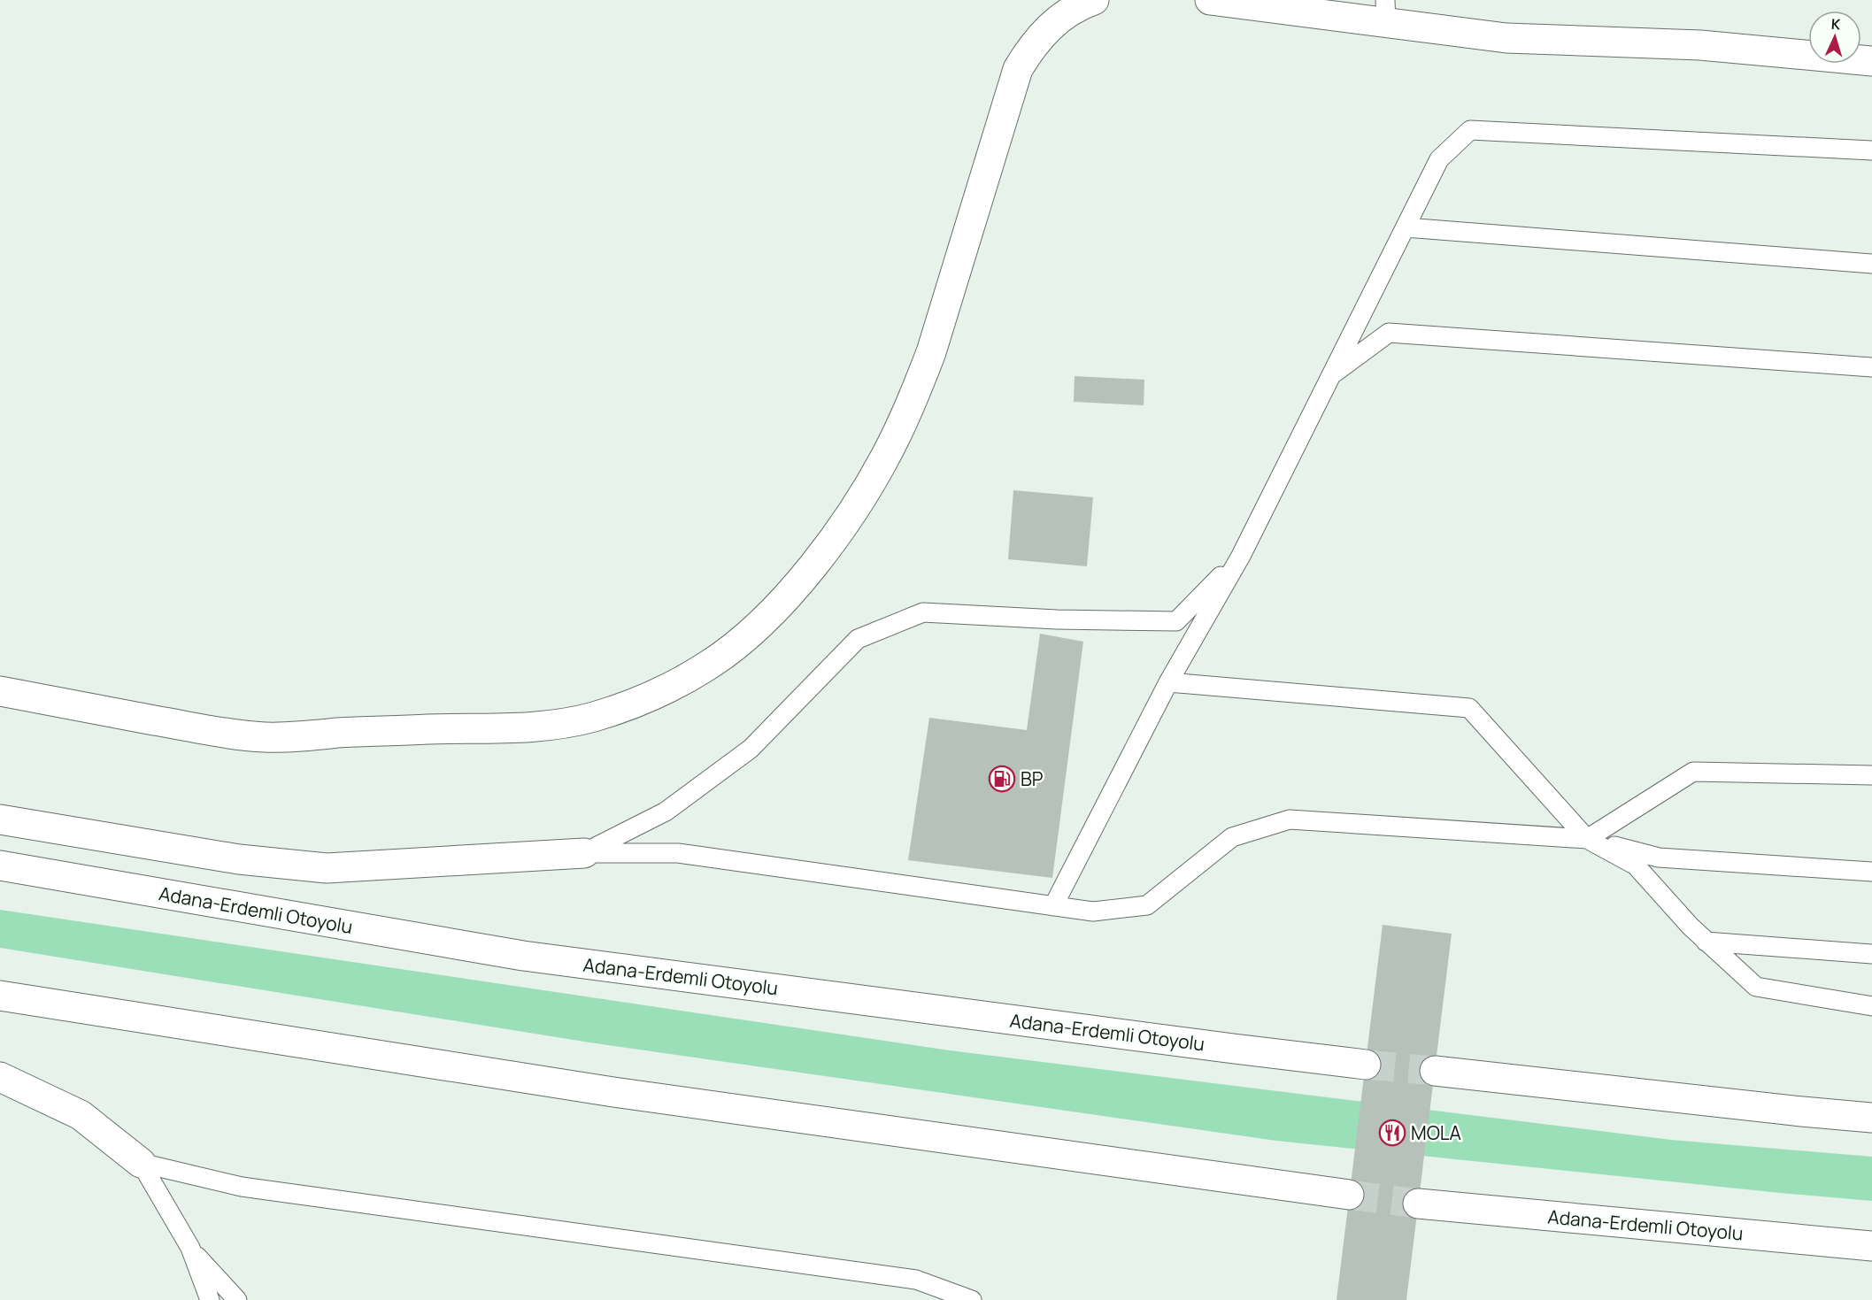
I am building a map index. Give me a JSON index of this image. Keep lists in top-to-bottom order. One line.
{"streets":{"main road":["Adana-Erdemli Otoyolu"]},"places":{"fuel station":["BP"],"restaurant":["MOLA"]},"north":"top"}
